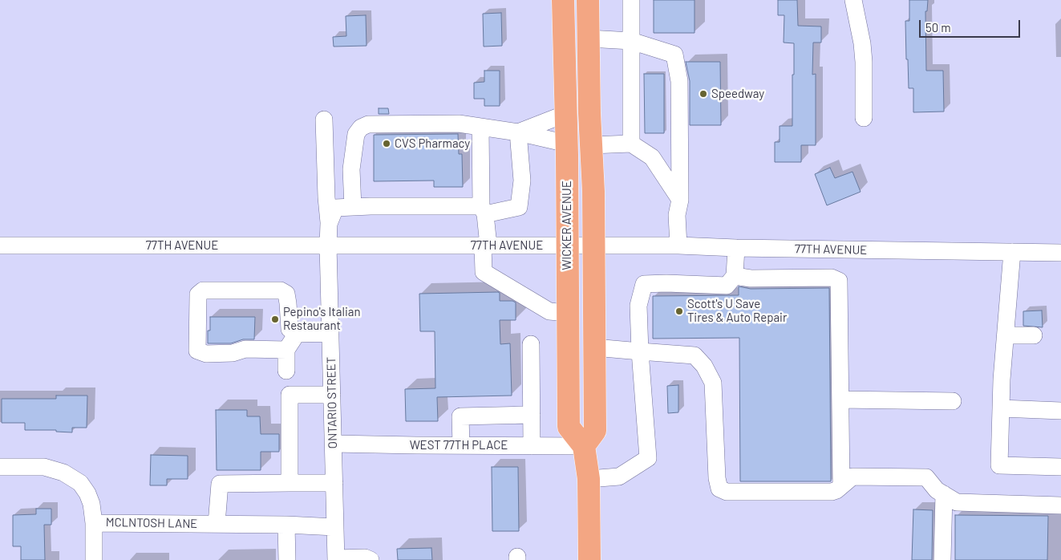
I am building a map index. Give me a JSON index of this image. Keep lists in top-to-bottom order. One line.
{"streets":{"highway":["WICKER AVENUE"],"street":["77TH AVENUE","ONTARIO STREET","WEST 77TH PLACE","MCLNTOSH LANE"]},"crossings":[["WICKER AVENUE","77TH AVENUE"],["WICKER AVENUE","WEST 77TH PLACE"],["77TH AVENUE","ONTARIO STREET"],["ONTARIO STREET","WEST 77TH PLACE"],["ONTARIO STREET","MCLNTOSH LANE"]],"places":["Speedway","CVS Pharmacy","Scott's U Save Tires & Auto Repair","Pepino's Italian Restaurant"],"scale_bar":"50 m"}
